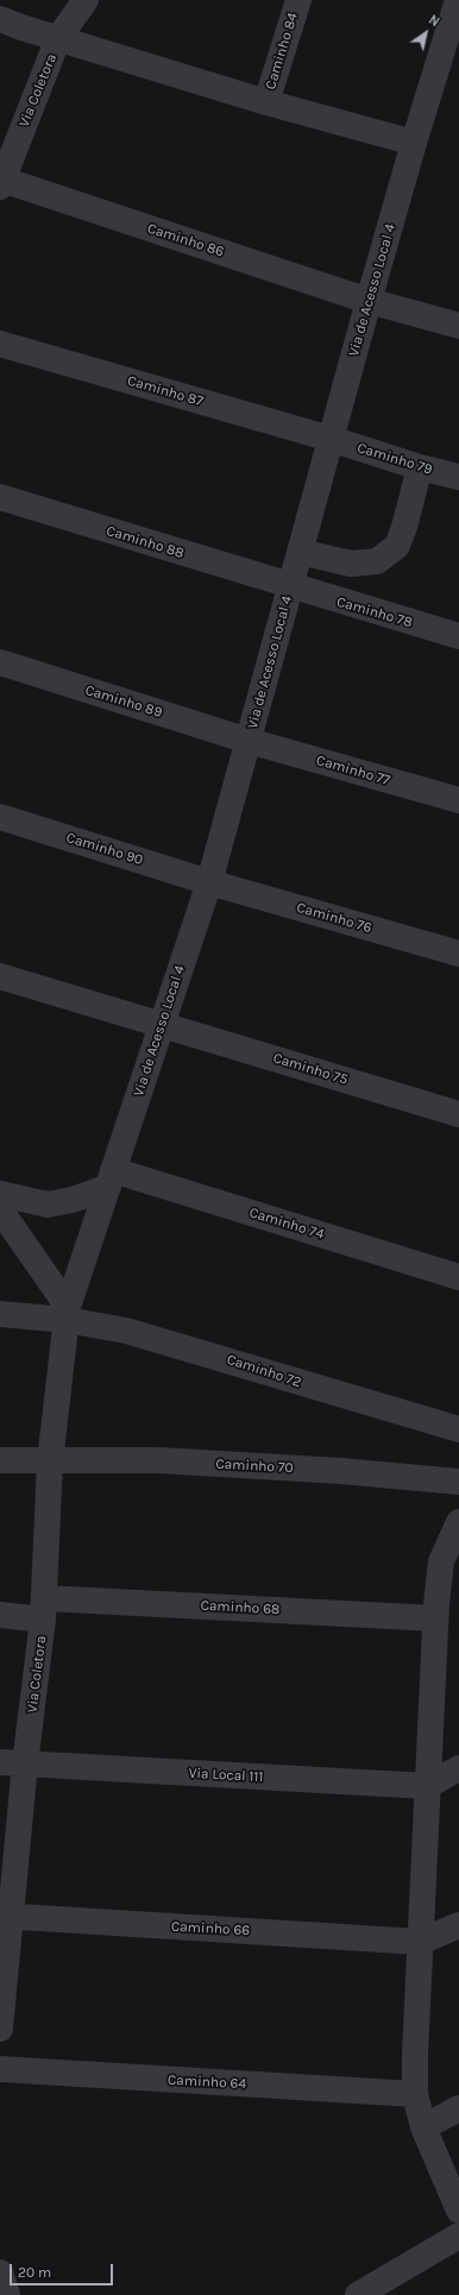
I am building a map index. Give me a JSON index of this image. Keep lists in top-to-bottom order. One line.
{"streets":{"street":["Caminho 84","Via Coletora","Caminho 86","Via de Acesso Local 4","Caminho 87","Caminho 79","Caminho 88","Caminho 78","Caminho 89","Caminho 77","Caminho 90","Caminho 76","Caminho 75","Caminho 74","Caminho 72","Caminho 70","Caminho 68","Via Local 111","Caminho 66","Caminho 64"]},"crossings":[["Via Coletora","Caminho 86"],["Via Coletora","Via de Acesso Local 4"],["Via Coletora","Caminho 72"],["Via Coletora","Caminho 70"],["Via Coletora","Caminho 68"],["Via Coletora","Via Local 111"],["Via Coletora","Caminho 66"],["Caminho 86","Via de Acesso Local 4"],["Via de Acesso Local 4","Caminho 87"],["Via de Acesso Local 4","Caminho 79"],["Via de Acesso Local 4","Caminho 88"],["Via de Acesso Local 4","Caminho 78"],["Via de Acesso Local 4","Caminho 89"],["Via de Acesso Local 4","Caminho 77"],["Via de Acesso Local 4","Caminho 90"],["Via de Acesso Local 4","Caminho 76"],["Via de Acesso Local 4","Caminho 75"],["Via de Acesso Local 4","Caminho 74"],["Via de Acesso Local 4","Caminho 72"],["Caminho 87","Caminho 79"],["Caminho 88","Caminho 78"],["Caminho 89","Caminho 77"],["Caminho 90","Caminho 76"]],"scale_bar":"20 m","north":"top right"}
